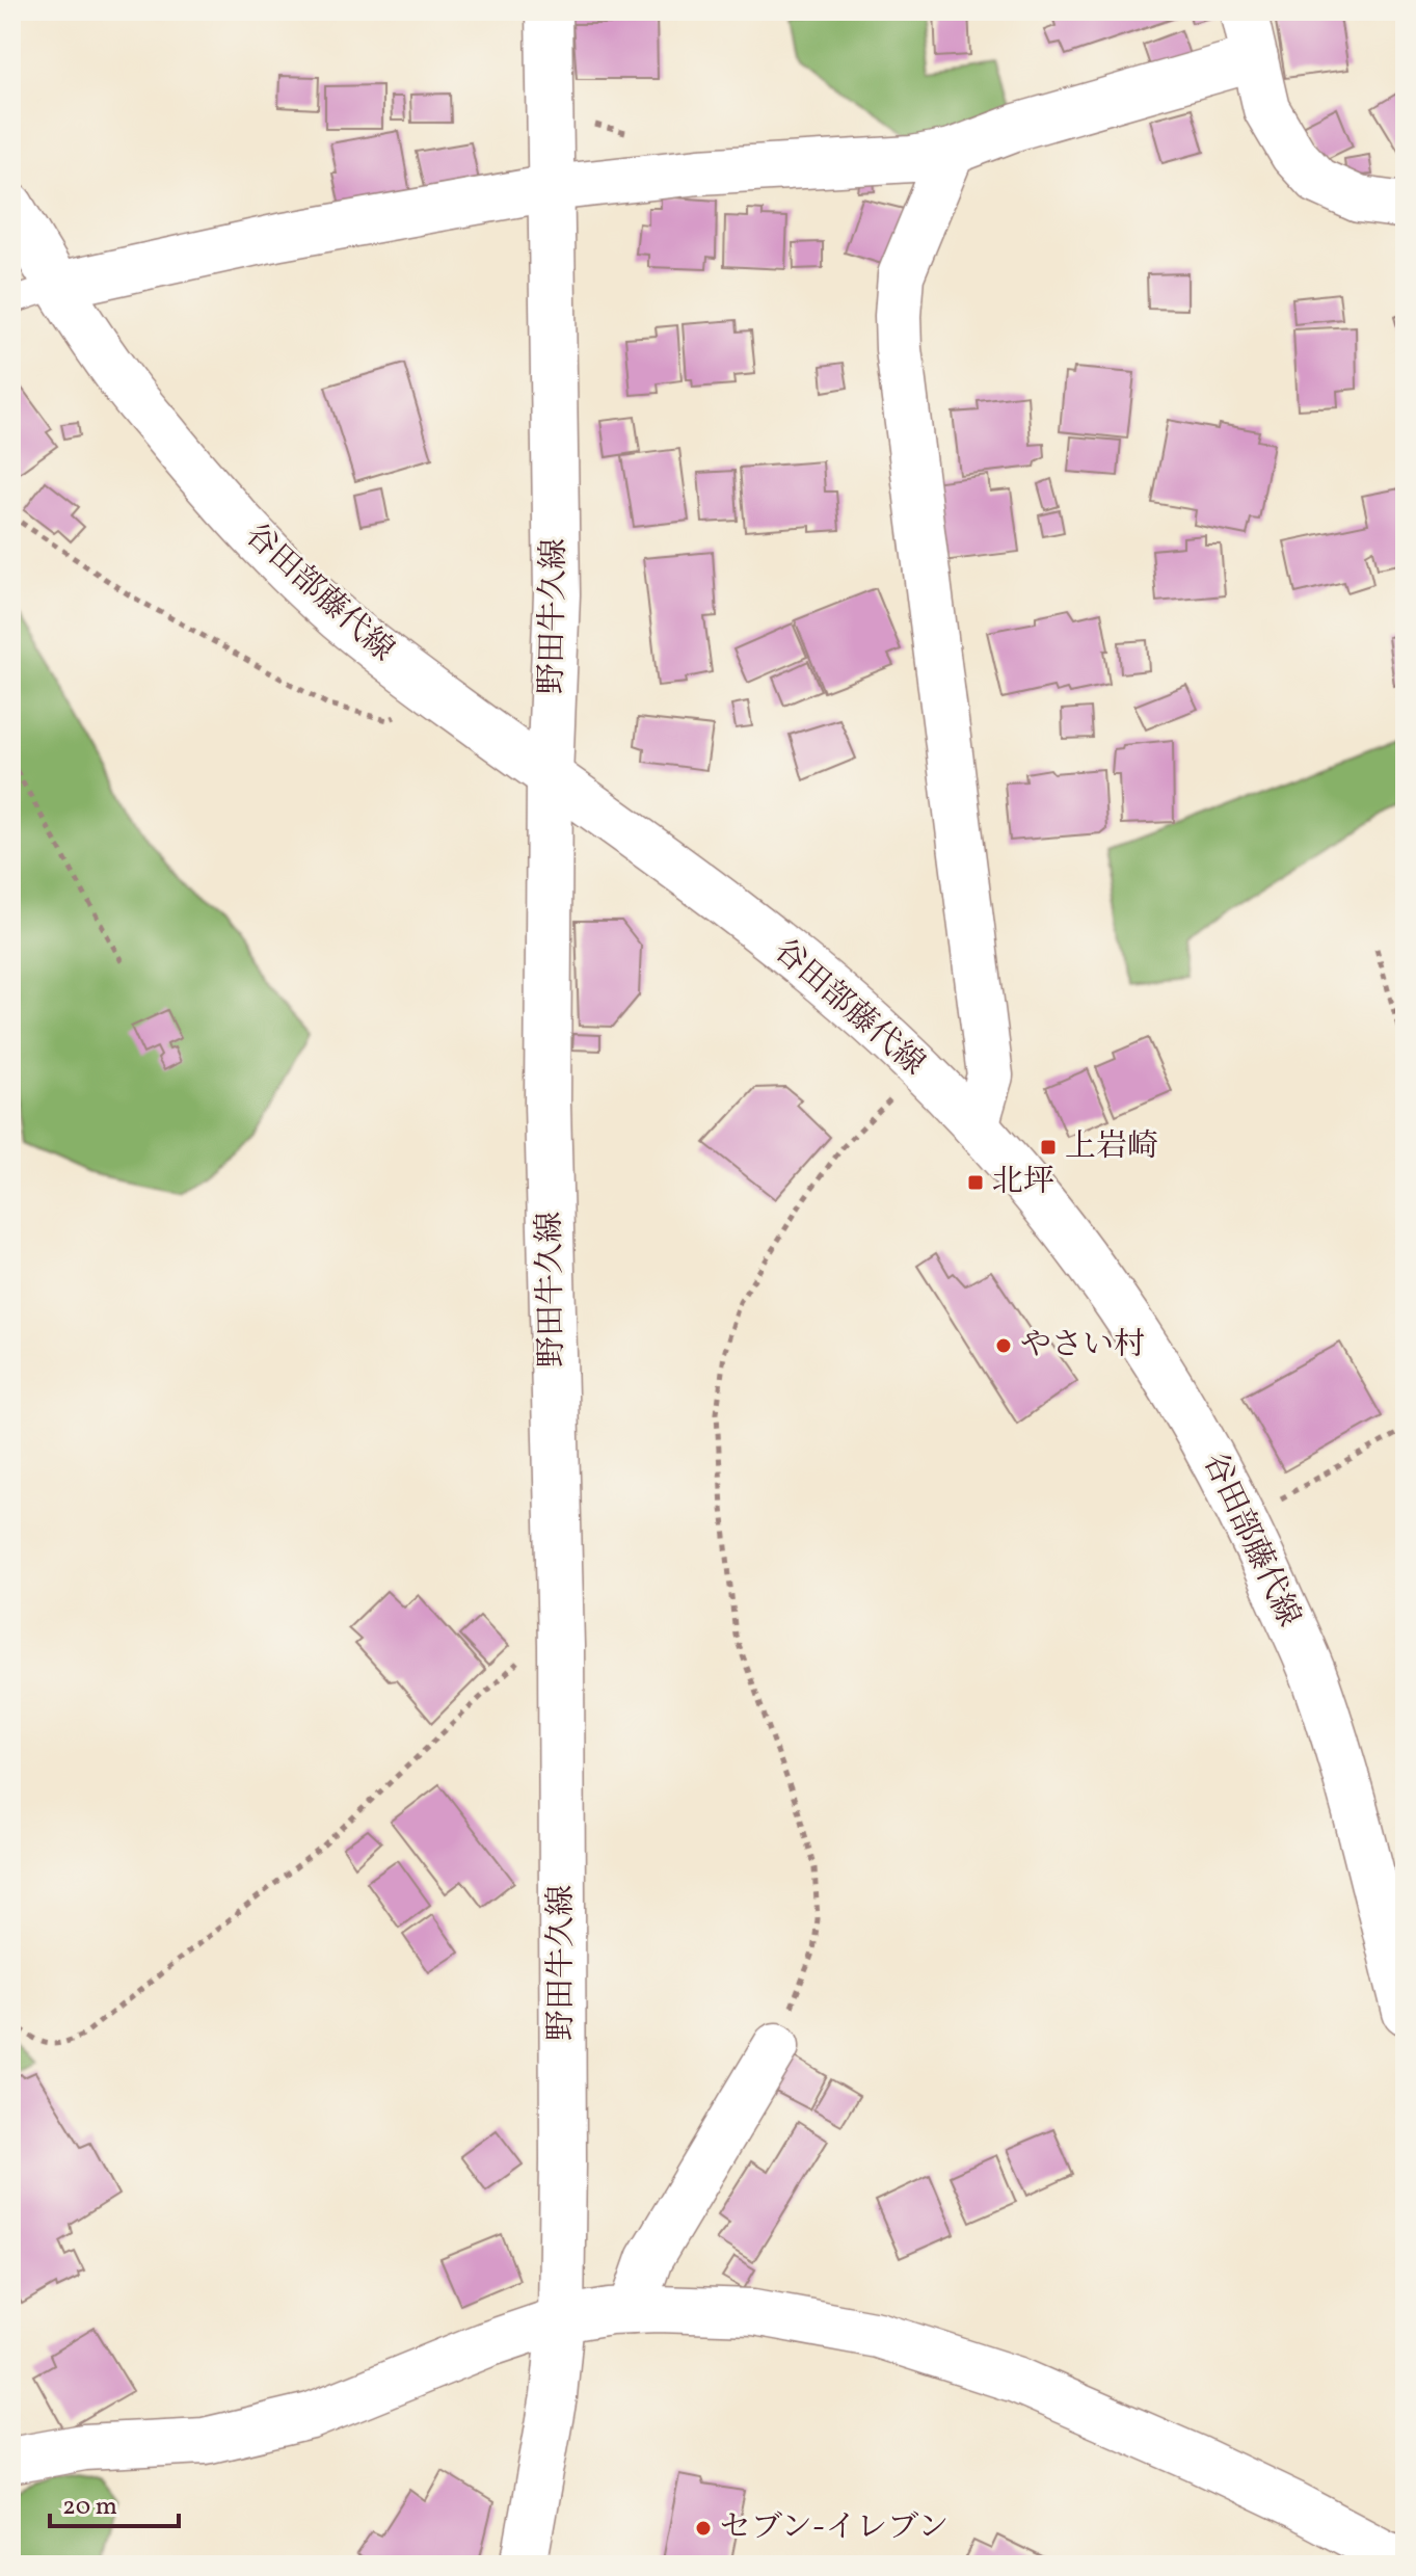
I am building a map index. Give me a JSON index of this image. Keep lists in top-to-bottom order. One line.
{"streets":{"main road":["谷田部藤代線","野田牛久線"]},"crossings":[["谷田部藤代線","野田牛久線"]],"places":{"transit":["上岩崎","北坪"],"other":["やさい村","セブン-イレブン"]},"scale_bar":"20 m"}
